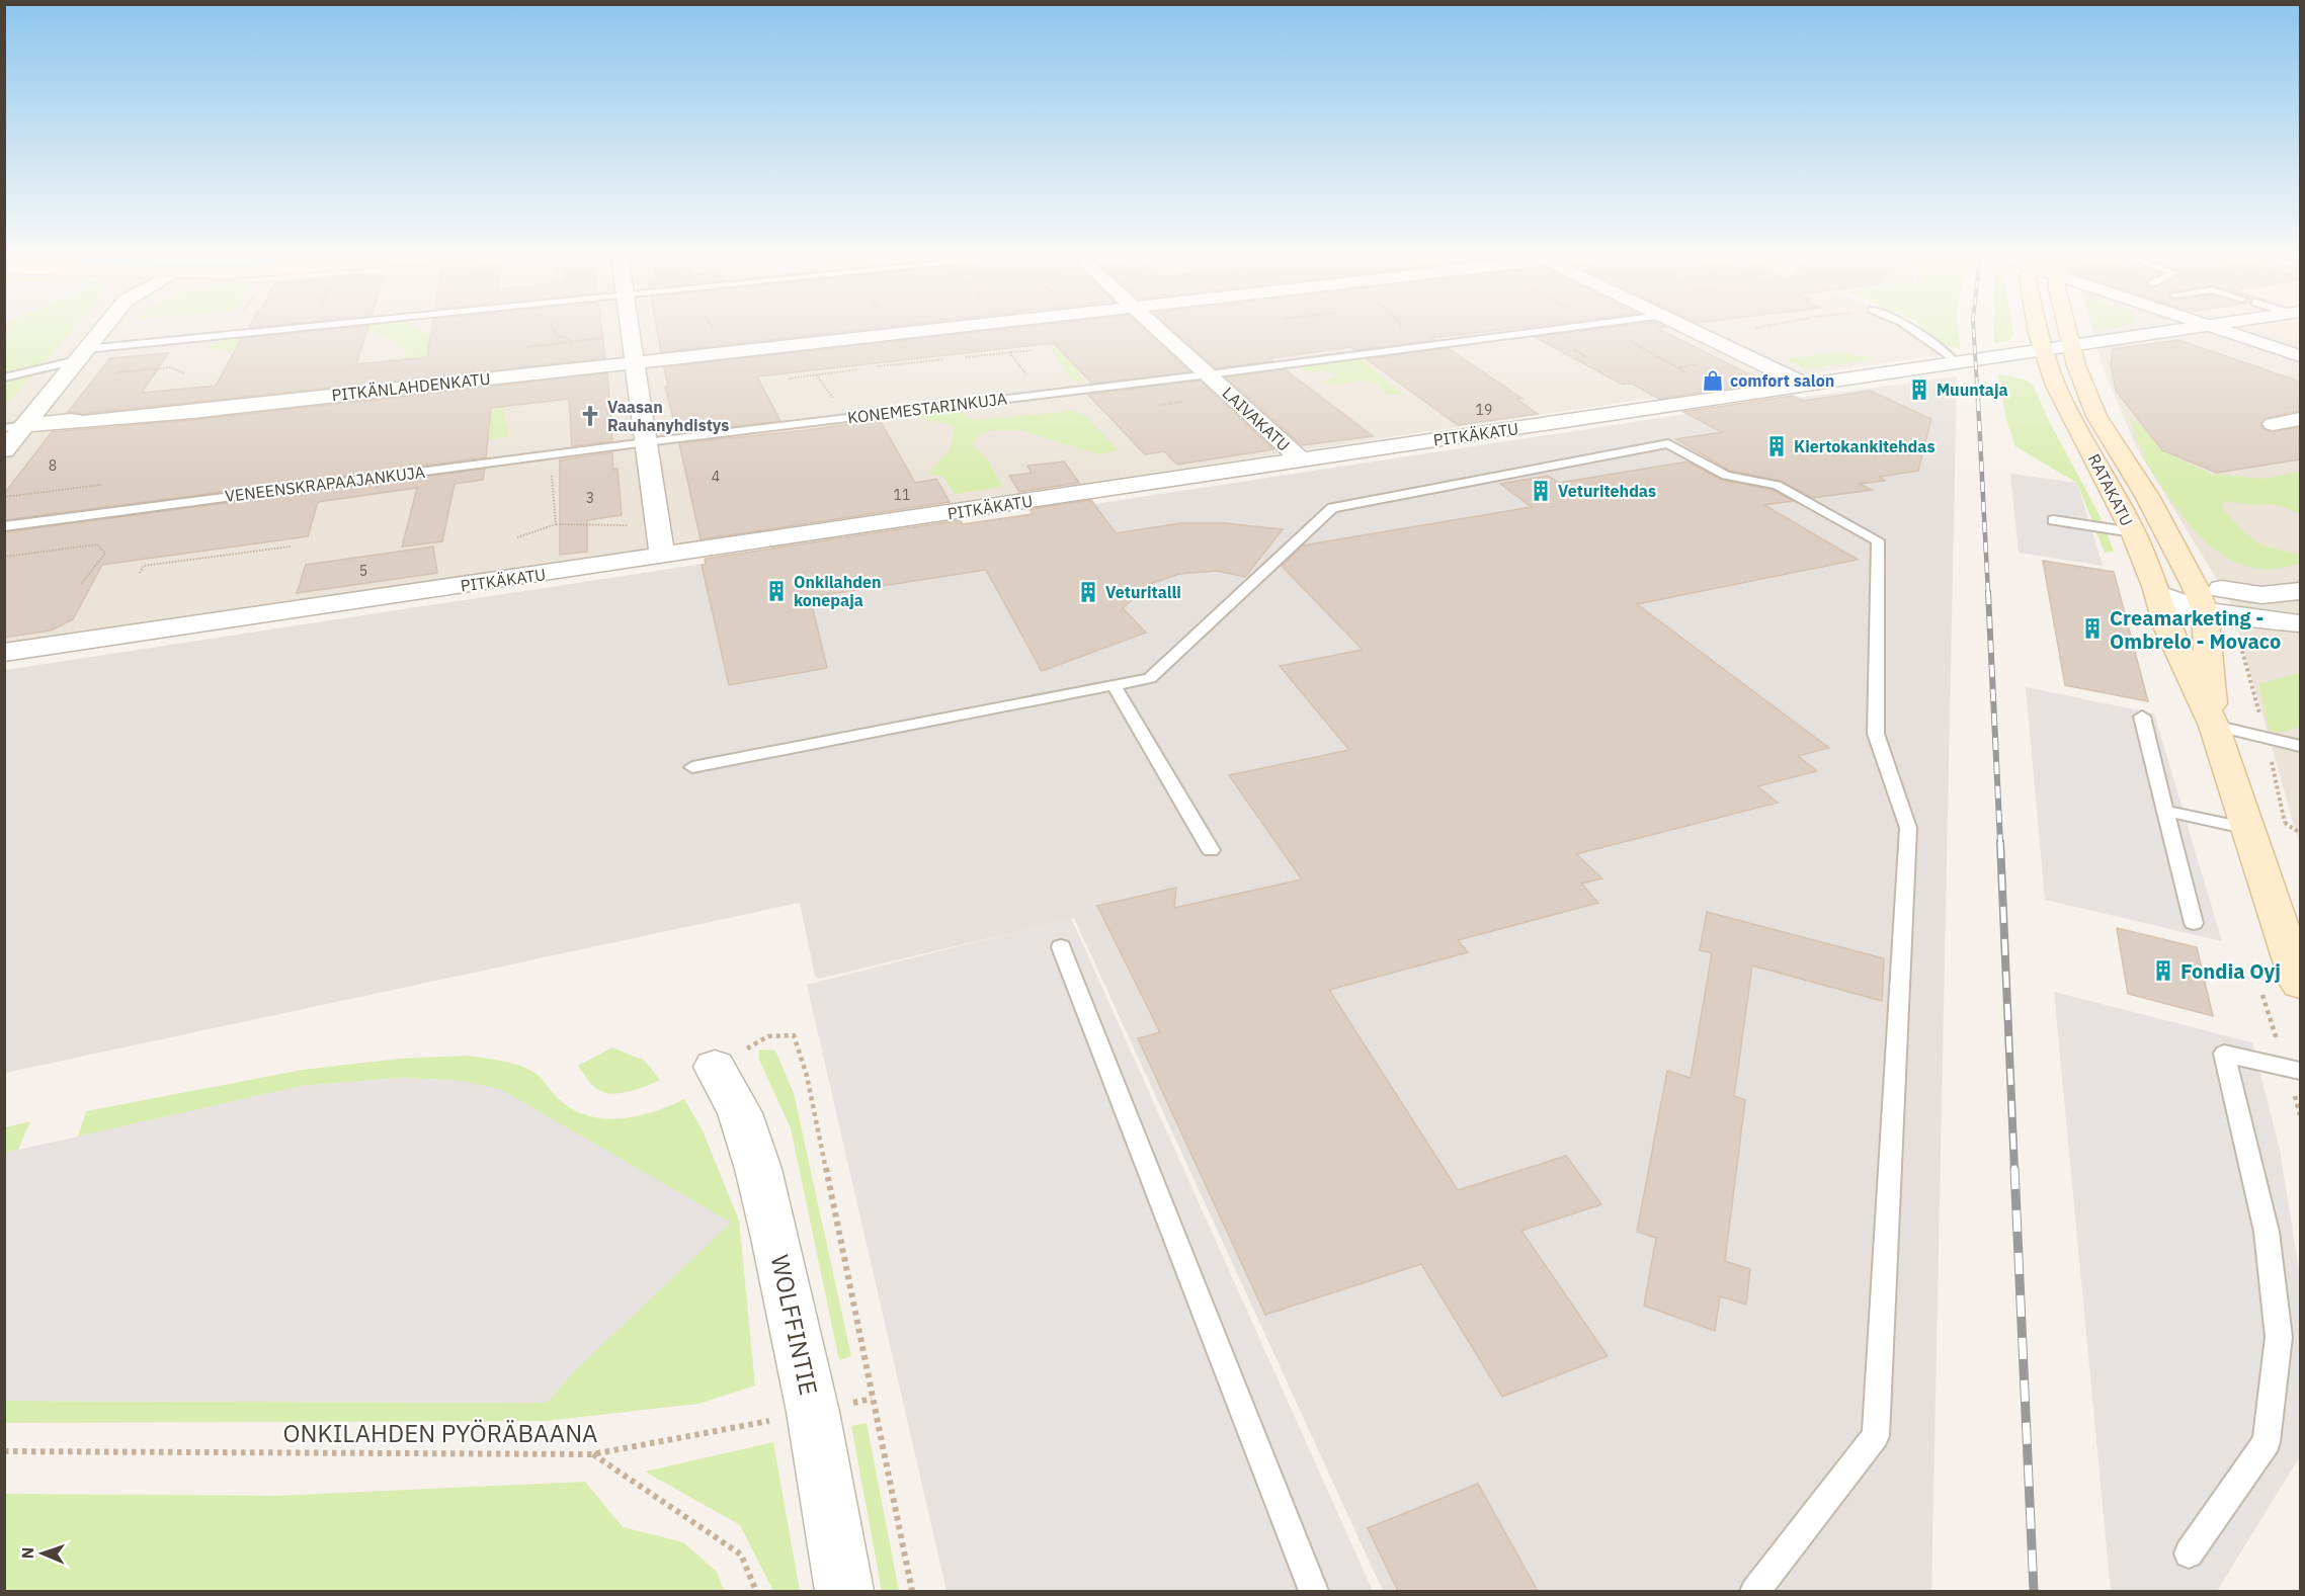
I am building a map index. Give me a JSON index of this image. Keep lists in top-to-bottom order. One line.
{"streets":{"main road":["RATAKATU"],"street":["PITKÄNLAHDENKATU","LAIVAKATU","PITKÄKATU","WOLFFINTIE"],"lane":["KONEMESTARINKUJA","VENEENSKRAPAAJANKUJA"],"path":["ONKILAHDEN PYÖRÄBAANA"]},"crossings":[["KONEMESTARINKUJA","LAIVAKATU"],["KONEMESTARINKUJA","VENEENSKRAPAAJANKUJA"],["LAIVAKATU","PITKÄKATU"],["PITKÄKATU","RATAKATU"],["WOLFFINTIE","ONKILAHDEN PYÖRÄBAANA"]],"places":{"shop":["comfort salon"],"building":["Muuntaja","Kiertokankitehdas","Veturitehdas","Onkilahden konepaja","Veturitalli","Creamarketing - Ombrelo - Movaco","Fondia Oyj"],"church":["Vaasan Rauhanyhdistys"]},"house_numbers":["19","8","4","11","3","5"],"north":"left"}
